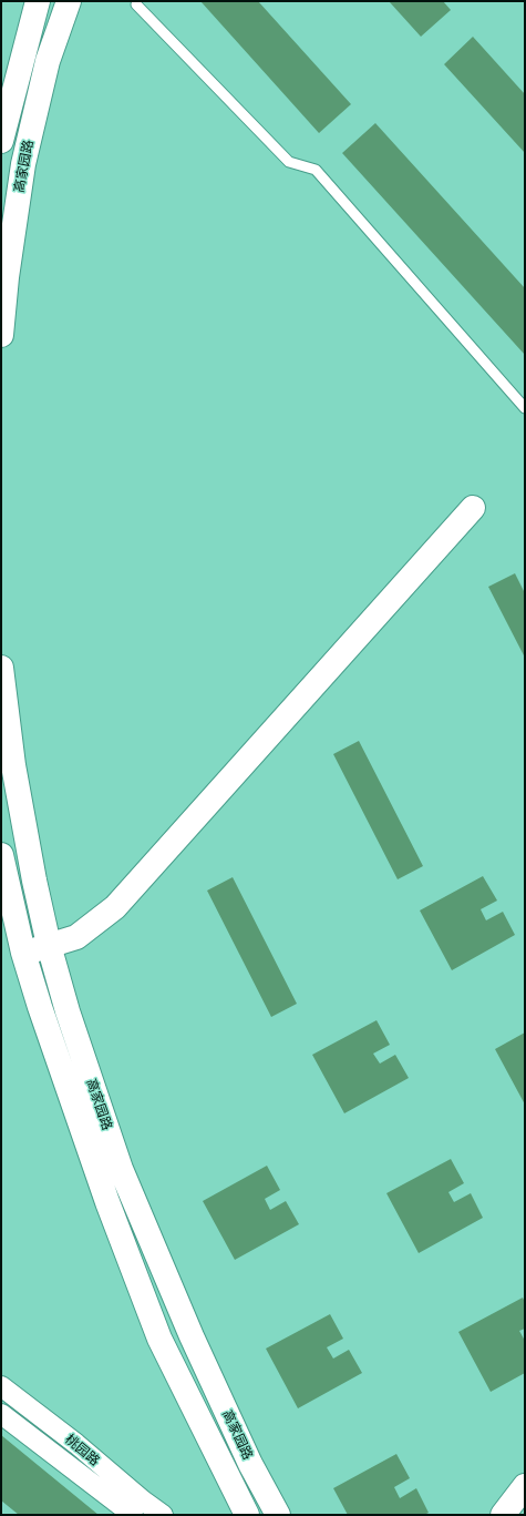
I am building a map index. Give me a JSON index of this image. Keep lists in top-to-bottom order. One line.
{"streets":{"main road":["高家园路"],"street":["桃园路"]}}
